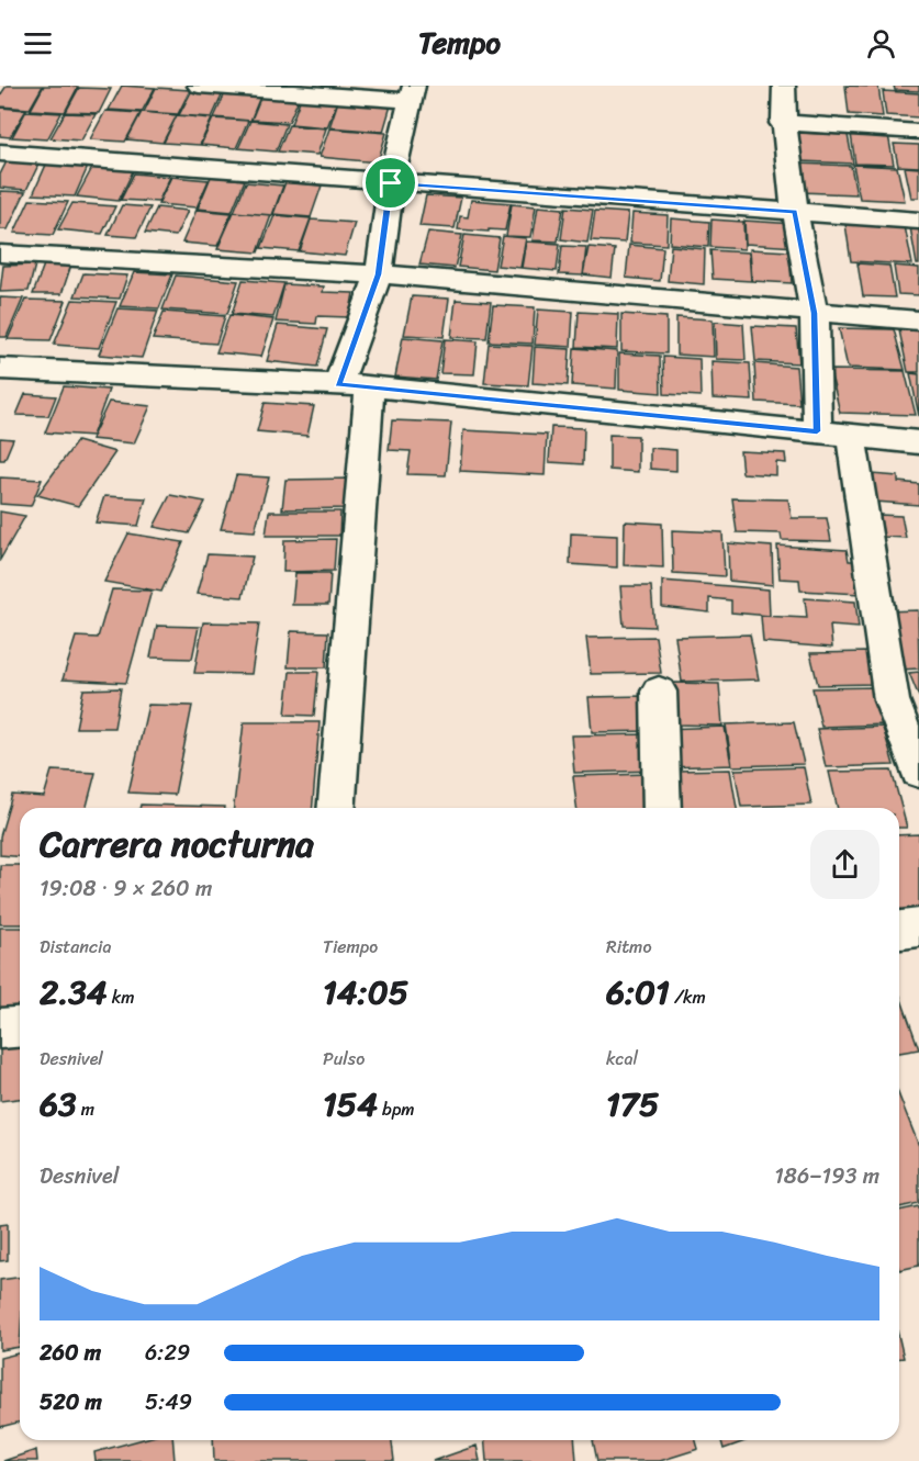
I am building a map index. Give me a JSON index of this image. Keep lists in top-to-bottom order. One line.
{"page":{"header":"Tempo","heading":["Carrera nocturna","19:08 · 9 × 260 m"],"stats":[["Distancia","2.34 km"],["Tiempo","14:05"],["Ritmo","6:01 /km"],["Desnivel","63 m"],["Pulso","154 bpm"],["kcal","175"]],"chart":["Desnivel","186–193 m"],"list":[{"name":"260 m","note":"6:29"},{"name":"520 m","note":"5:49"}]}}
